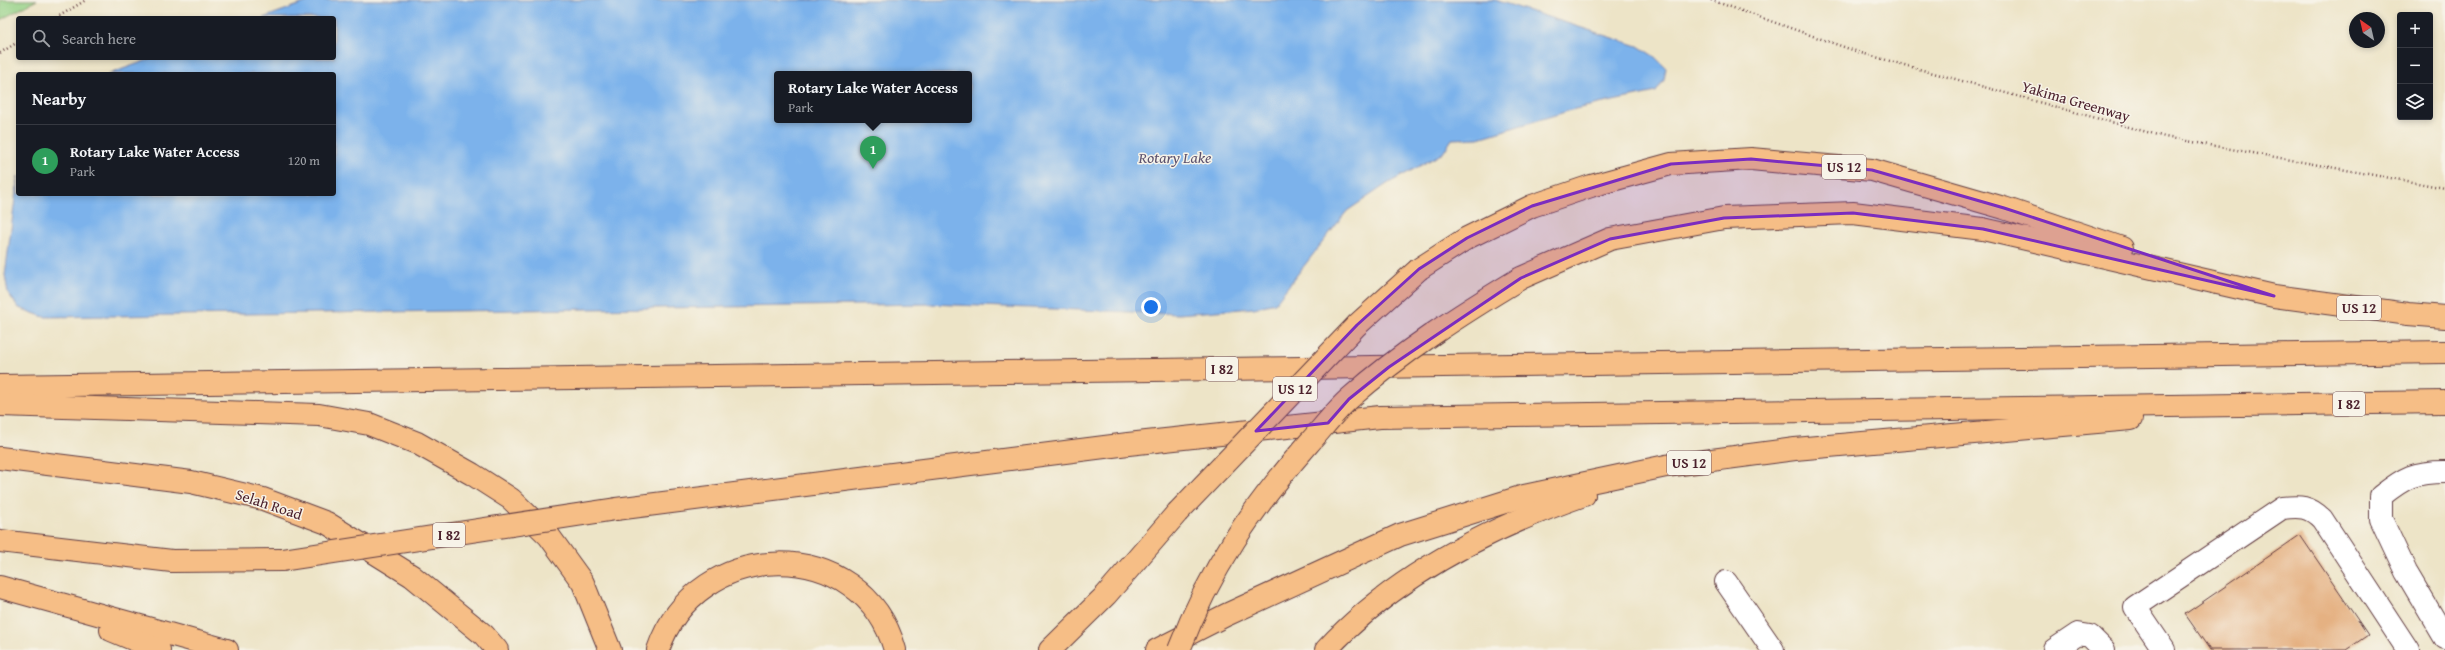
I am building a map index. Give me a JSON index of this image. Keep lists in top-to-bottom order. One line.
{"streets":{"main road":["US 12","I 82","Selah Road"],"path":["Yakima Greenway"]},"crossings":[["US 12","I 82"]],"water":["Rotary Lake"],"north":"top left","page":{"map_buttons":["+","−"],"search":"Search here","popup":["Rotary Lake Water Access","Park"],"heading":"Nearby","list":[{"mark":"1","name":"Rotary Lake Water Access","note":"Park","value":"120 m"}],"pins":"1"}}
